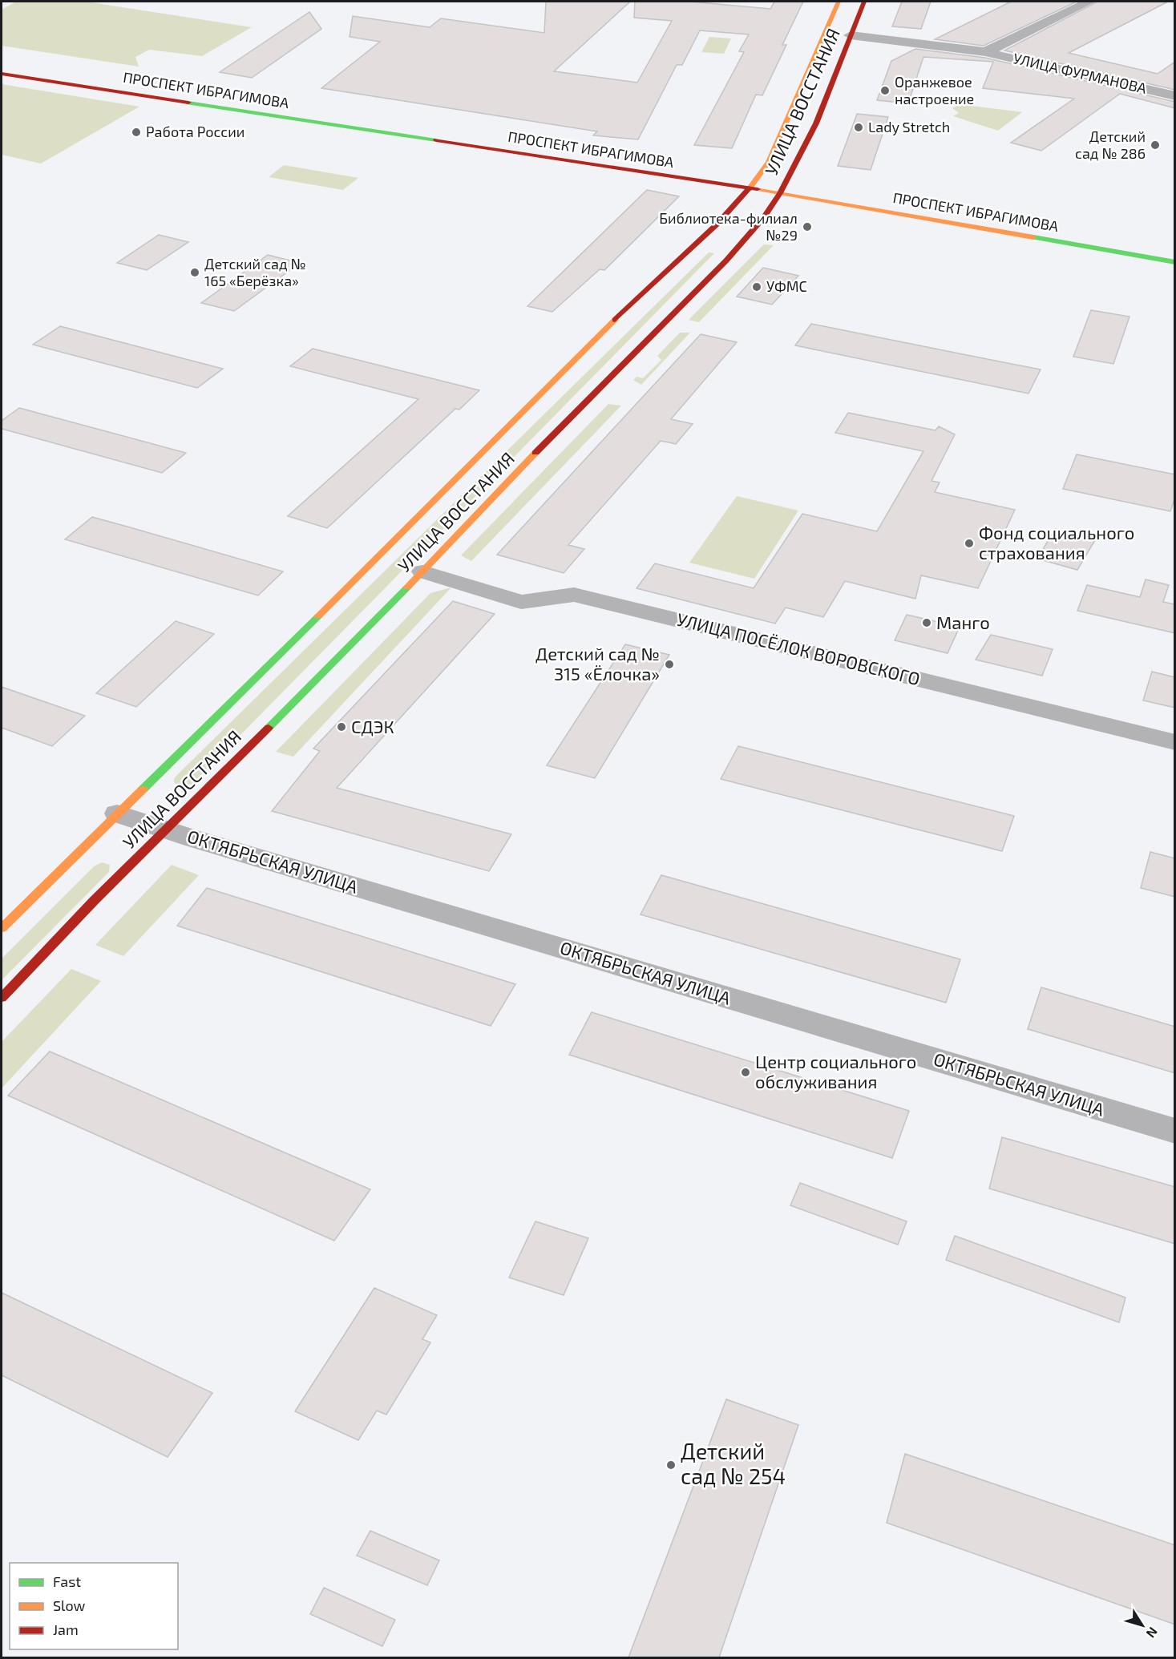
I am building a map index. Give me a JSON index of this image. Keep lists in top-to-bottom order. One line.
{"streets":{"main road":["ПРОСПЕКТ ИБРАГИМОВА","УЛИЦА ВОССТАНИЯ"],"street":["УЛИЦА ФУРМАНОВА","УЛИЦА ПОСЁЛОК ВОРОВСКОГО","ОКТЯБРЬСКАЯ УЛИЦА"]},"crossings":[["УЛИЦА ФУРМАНОВА","УЛИЦА ВОССТАНИЯ"],["ПРОСПЕКТ ИБРАГИМОВА","УЛИЦА ВОССТАНИЯ"],["УЛИЦА ВОССТАНИЯ","УЛИЦА ПОСЁЛОК ВОРОВСКОГО"],["УЛИЦА ВОССТАНИЯ","ОКТЯБРЬСКАЯ УЛИЦА"]],"places":["Оранжевое настроение","Lady Stretch","Работа России","Детский сад № 286","Библиотека-филиал №29","Детский сад № 165 «Берёзка»","УФМС","Фонд социального страхования","Манго","Детский сад № 315 «Ёлочка»","СДЭК","Центр социального обслуживания","Детский сад № 254"],"legend":["Fast","Slow","Jam"],"north":"bottom right"}
